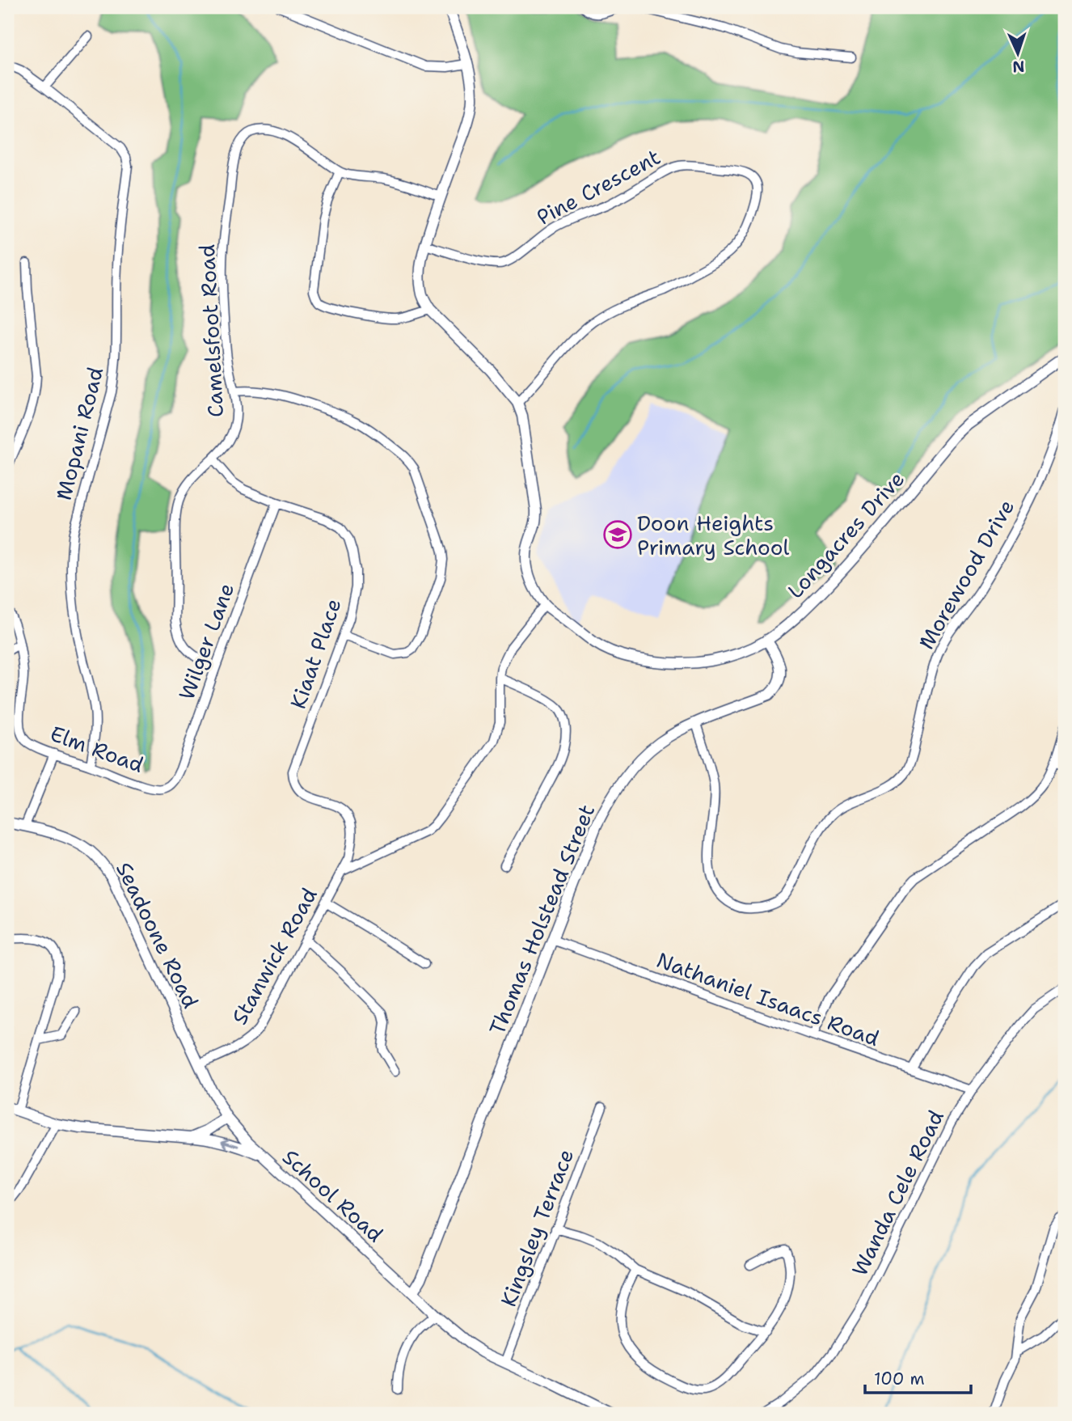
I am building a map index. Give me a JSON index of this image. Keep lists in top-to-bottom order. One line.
{"streets":{"street":["Pine Crescent","Camelsfoot Road","Mopani Road","Longacres Drive","Morewood Drive","Wilger Lane","Kiaat Place","Elm Road","Thomas Holstead Street","Seadoone Road","Stanwick Road","Nathaniel Isaacs Road","Wanda Cele Road","School Road","Kingsley Terrace"]},"crossings":[["Pine Crescent","Longacres Drive"],["Camelsfoot Road","Longacres Drive"],["Camelsfoot Road","Wilger Lane"],["Camelsfoot Road","Kiaat Place"],["Mopani Road","Elm Road"],["Longacres Drive","Thomas Holstead Street"],["Morewood Drive","Thomas Holstead Street"],["Wilger Lane","Kiaat Place"],["Wilger Lane","Elm Road"],["Kiaat Place","Stanwick Road"],["Thomas Holstead Street","Nathaniel Isaacs Road"],["Thomas Holstead Street","School Road"],["Seadoone Road","Stanwick Road"],["Seadoone Road","School Road"],["Nathaniel Isaacs Road","Wanda Cele Road"],["School Road","Kingsley Terrace"]],"places":{"school or university":["Doon Heights Primary School"]},"scale_bar":"100 m","north":"bottom"}
